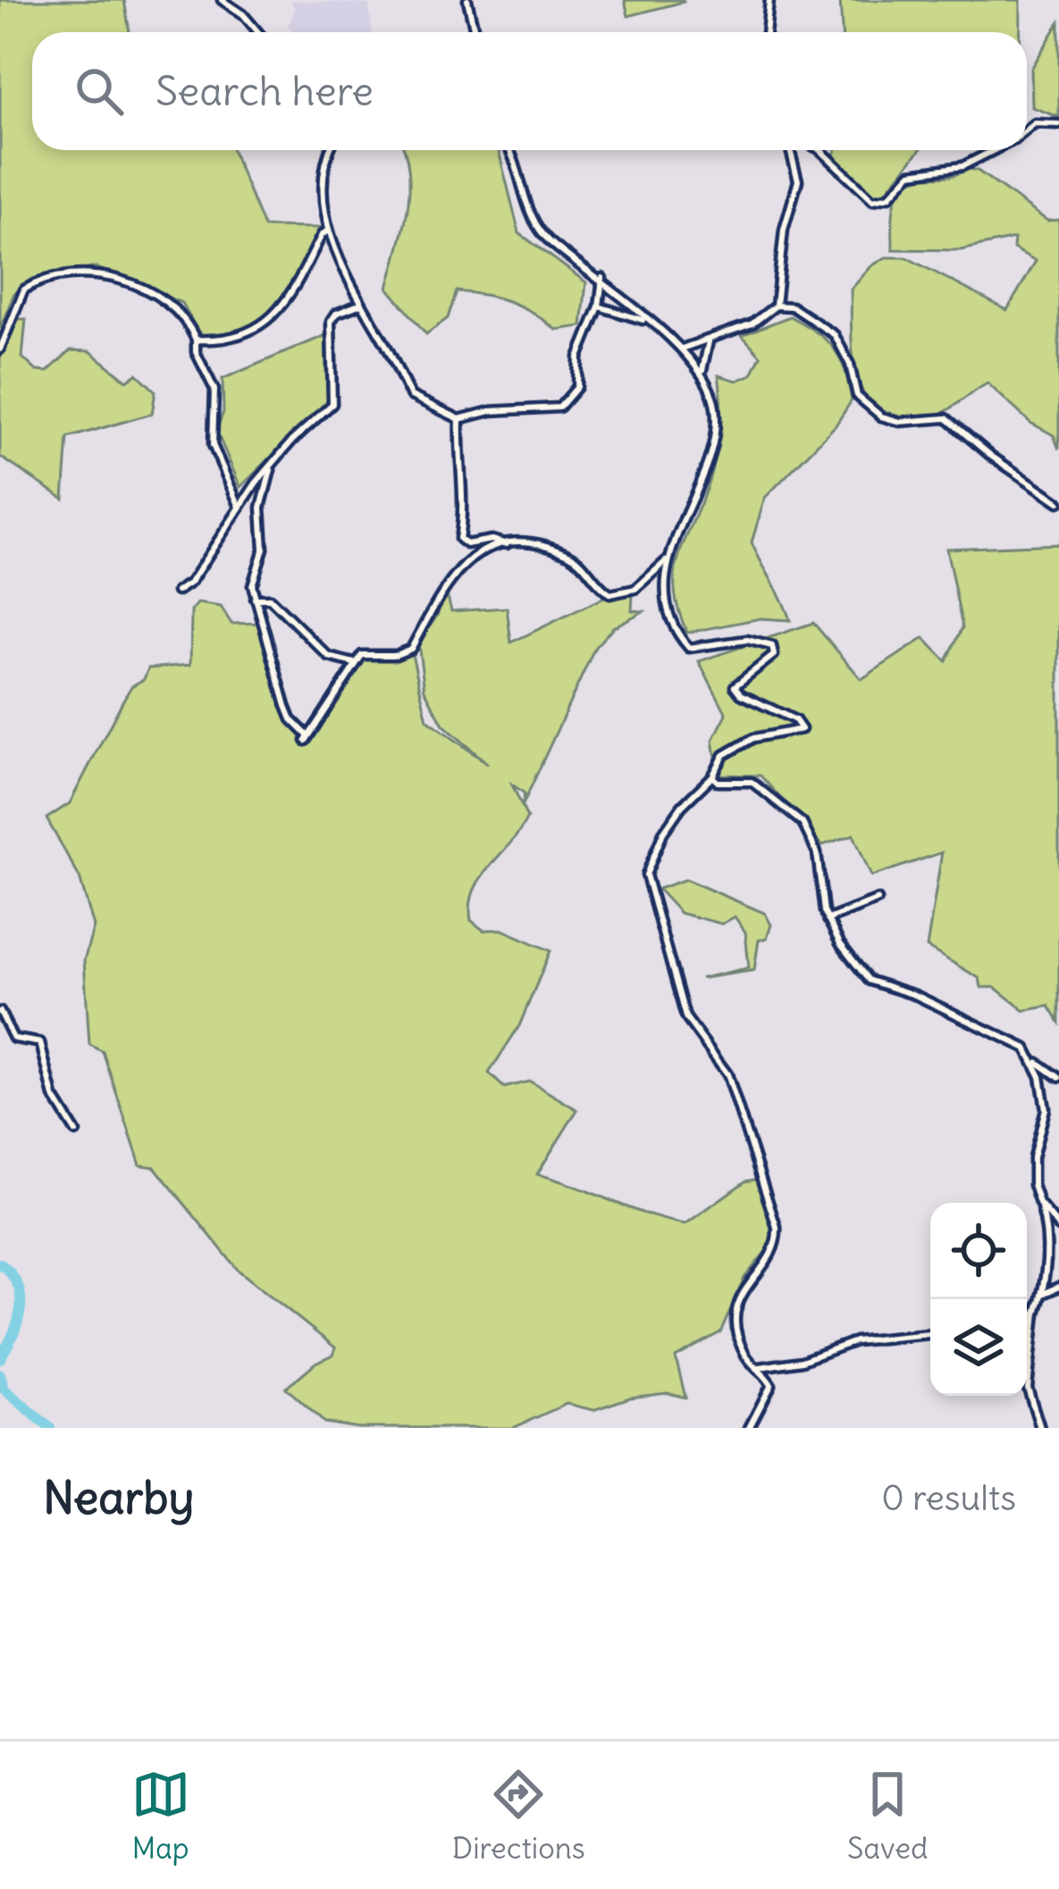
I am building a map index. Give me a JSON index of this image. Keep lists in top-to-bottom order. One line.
{"page":{"search":"Search here","heading":["Nearby","0 results"],"nav":["Map","Directions","Saved"]}}
